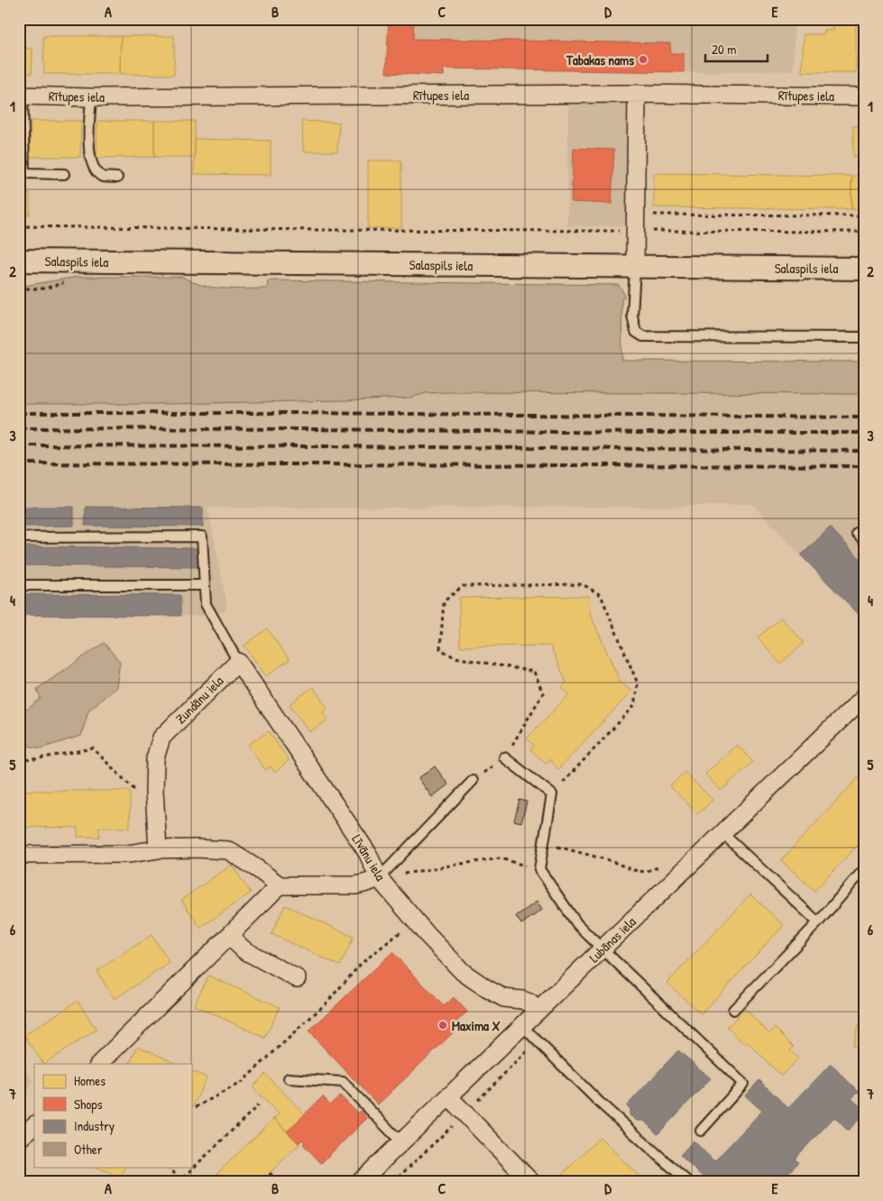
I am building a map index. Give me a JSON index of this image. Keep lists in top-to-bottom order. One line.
{"streets":{"street":["Rītupes iela","Salaspils iela","Zundānu iela","Līvānu iela","Lubānas iela"]},"crossings":[["Zundānu iela","Līvānu iela"],["Līvānu iela","Lubānas iela"]],"places":["Tabakas nams","Maxima X"],"legend":["Homes","Shops","Industry","Other"],"scale_bar":"20 m","grid":{"columns":["A","B","C","D","E"],"rows":["1","2","3","4","5","6","7"]}}
